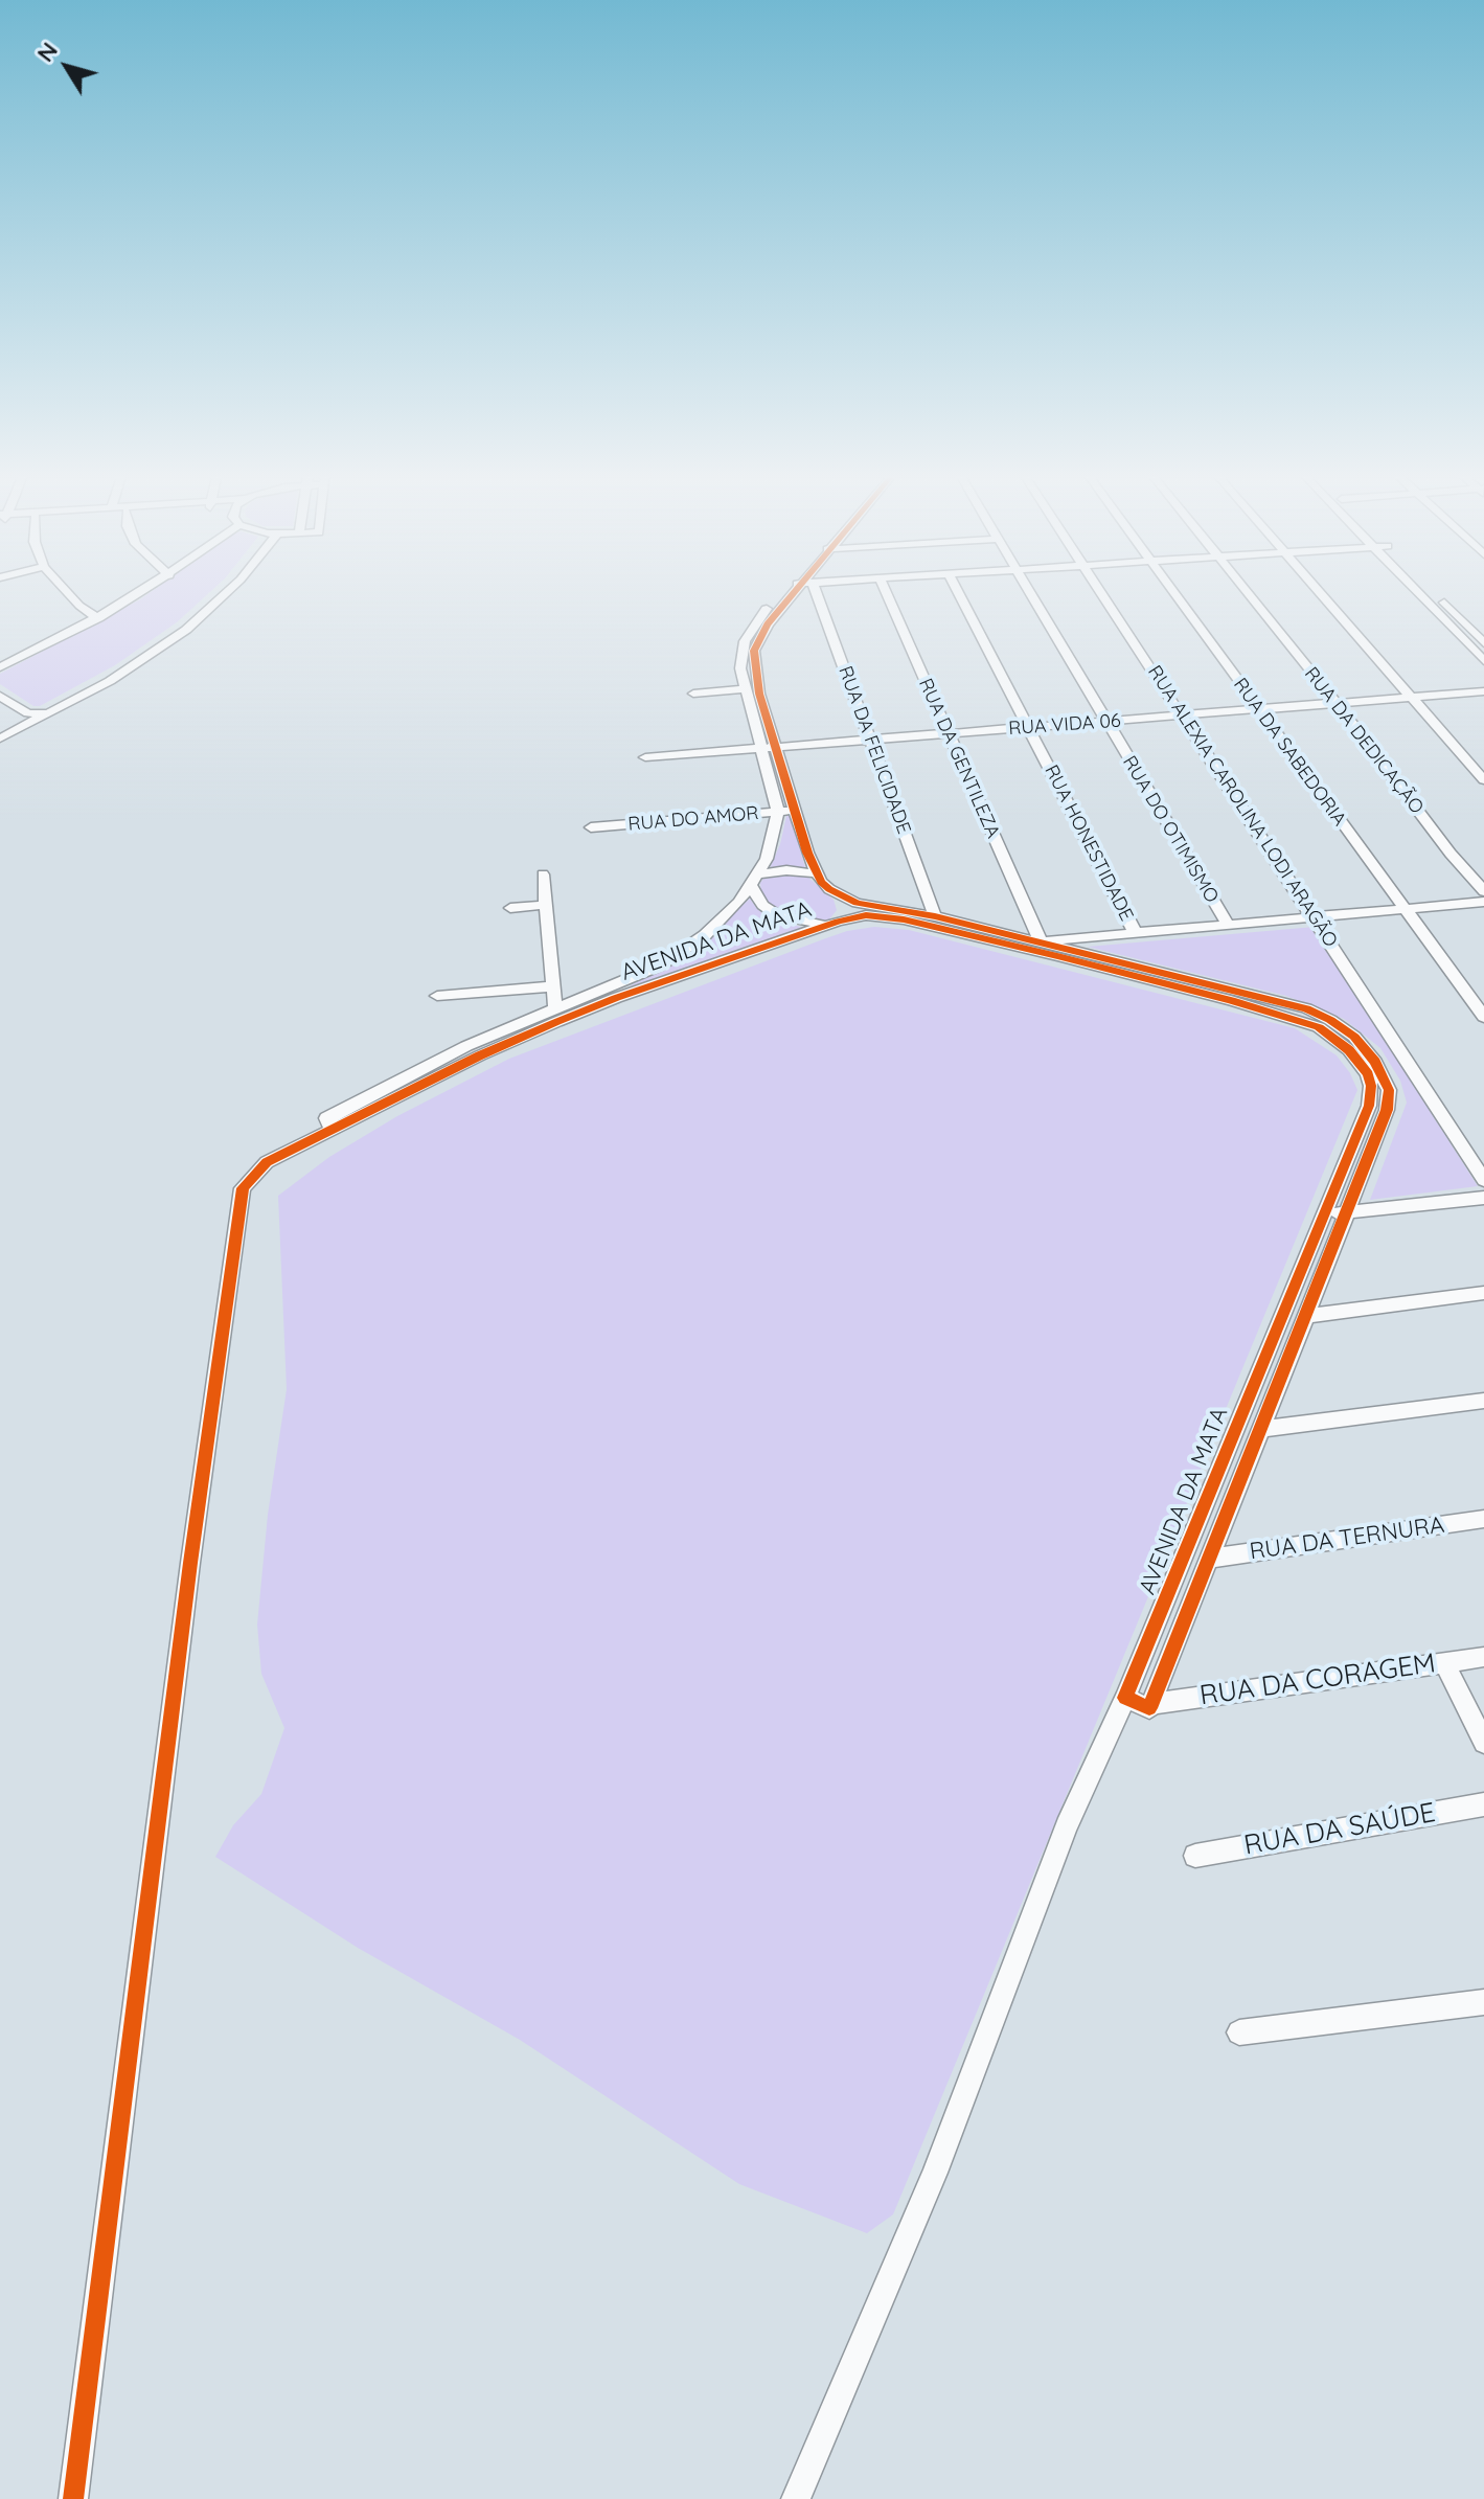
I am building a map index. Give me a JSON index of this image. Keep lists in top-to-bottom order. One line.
{"streets":{"street":["RUA VIDA 06","RUA DA DEDICAÇÃO","RUA DA FELICIDADE","RUA DA SABEDORIA","RUA DA GENTILEZA","RUA ALEXIA CAROLINA LODI ARAGÃO","RUA DO AMOR","RUA DO OTIMISMO","RUA HONESTIDADE","AVENIDA DA MATA","RUA DA TERNURA","RUA DA CORAGEM","RUA DA SAÚDE"]},"crossings":[["RUA VIDA 06","RUA DA DEDICAÇÃO"],["RUA VIDA 06","RUA DA FELICIDADE"],["RUA VIDA 06","RUA DA SABEDORIA"],["RUA VIDA 06","RUA DA GENTILEZA"],["RUA VIDA 06","RUA ALEXIA CAROLINA LODI ARAGÃO"],["RUA VIDA 06","RUA DO OTIMISMO"],["RUA VIDA 06","RUA HONESTIDADE"],["RUA VIDA 06","AVENIDA DA MATA"],["RUA DA FELICIDADE","AVENIDA DA MATA"],["RUA DA GENTILEZA","AVENIDA DA MATA"],["RUA DO AMOR","AVENIDA DA MATA"],["AVENIDA DA MATA","RUA DA TERNURA"],["AVENIDA DA MATA","RUA DA CORAGEM"]],"north":"top left"}
